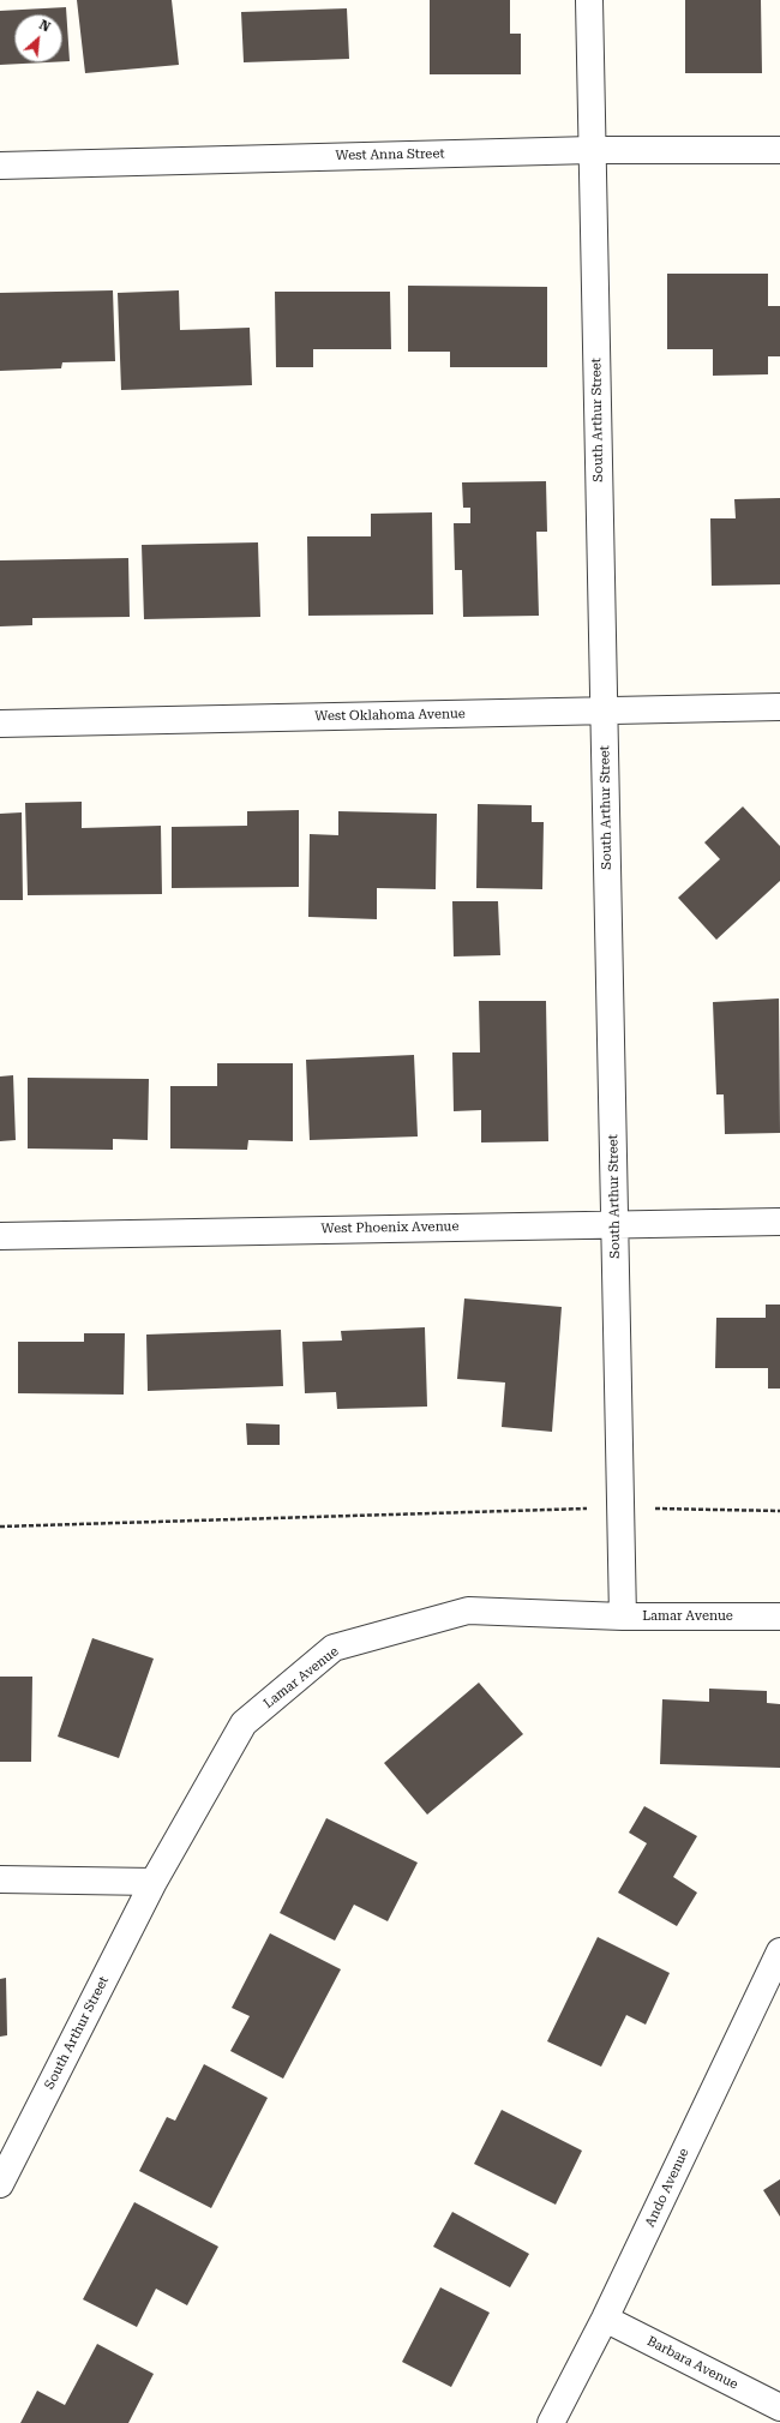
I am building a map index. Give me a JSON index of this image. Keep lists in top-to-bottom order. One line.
{"streets":{"street":["West Anna Street","South Arthur Street","West Oklahoma Avenue","West Phoenix Avenue","Lamar Avenue","Ando Avenue","Barbara Avenue"]},"crossings":[["West Anna Street","South Arthur Street"],["South Arthur Street","West Oklahoma Avenue"],["South Arthur Street","West Phoenix Avenue"],["South Arthur Street","Lamar Avenue"],["Ando Avenue","Barbara Avenue"]],"north":"top right"}
